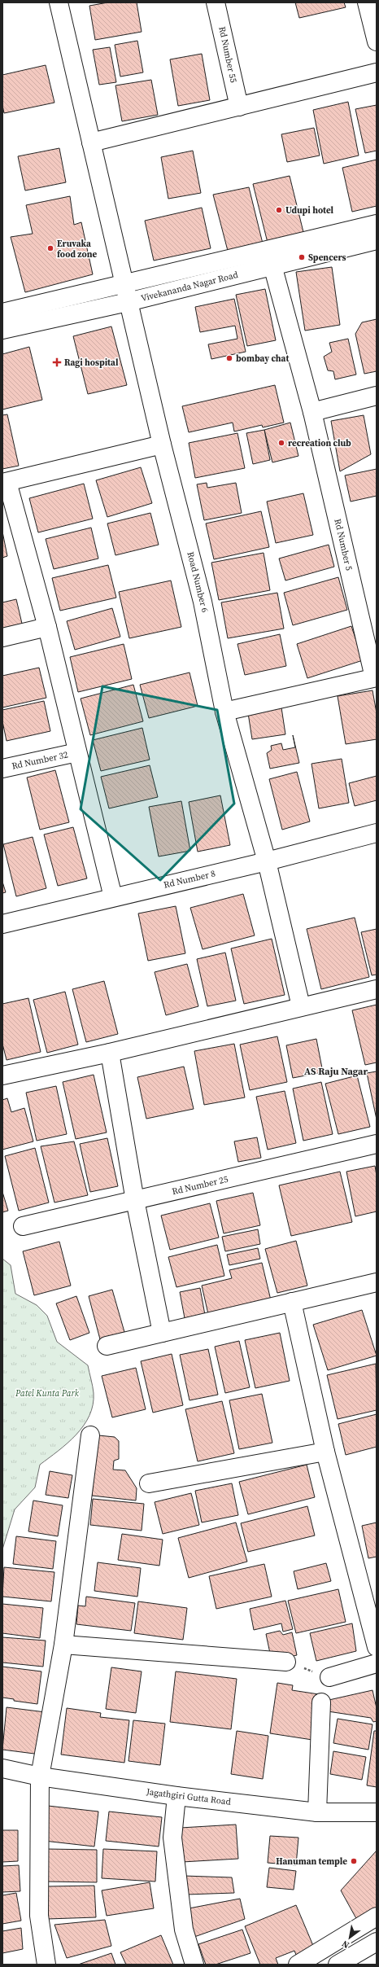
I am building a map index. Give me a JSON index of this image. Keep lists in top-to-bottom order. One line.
{"streets":{"street":["Rd Number 55","Vivekananda Nagar Road","Rd Number 5","Road Number 6","Rd Number 32","Rd Number 8","Rd Number 25","Jagathgiri Gutta Road"]},"crossings":[["Vivekananda Nagar Road","Rd Number 5"],["Vivekananda Nagar Road","Road Number 6"],["Road Number 6","Rd Number 8"]],"districts":["AS Raju Nagar"],"parks":["Patel Kunta Park"],"places":{"other":["Udupi hotel","Eruvaka food zone","Spencers","bombay chat","recreation club","Hanuman temple"],"health":["Ragi hospital"]},"north":"bottom left"}
